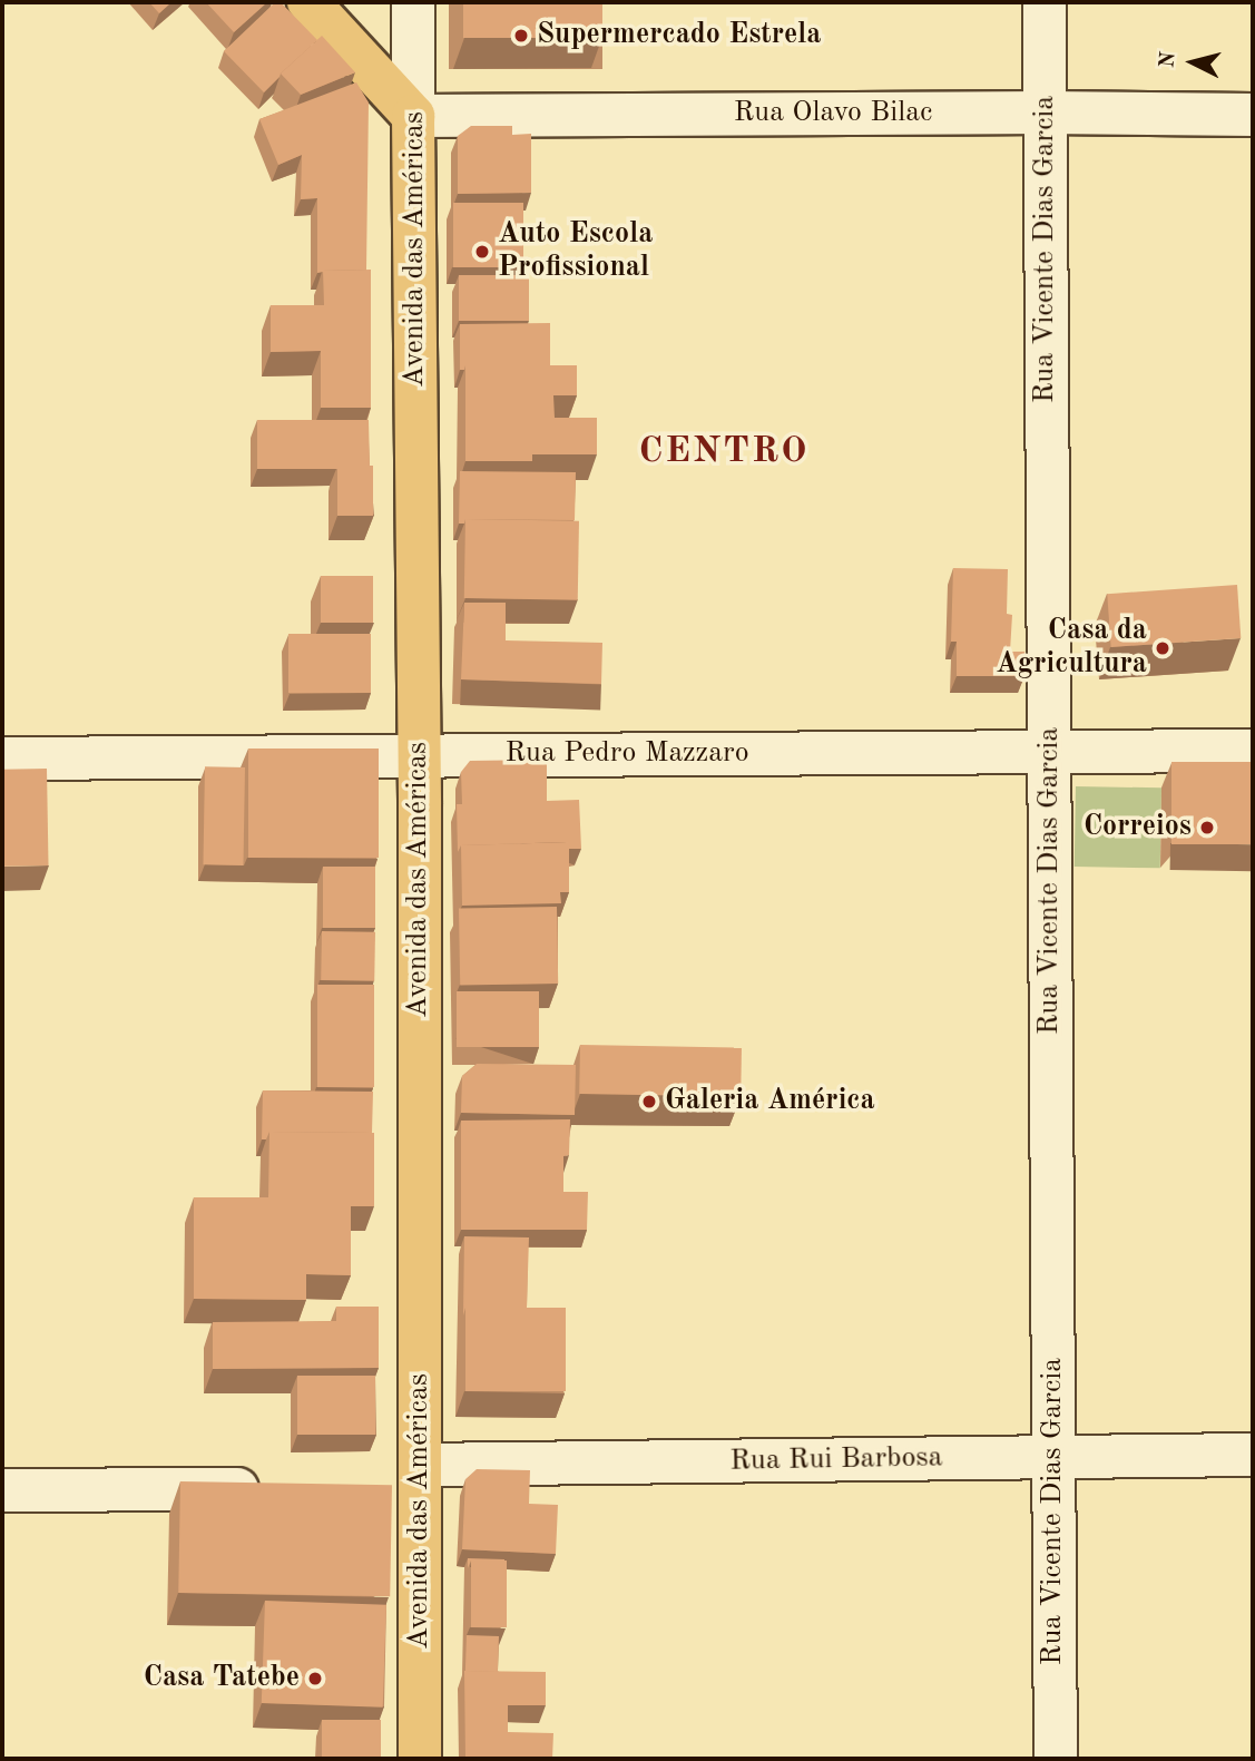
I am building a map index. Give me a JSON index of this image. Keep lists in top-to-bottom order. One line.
{"streets":{"main road":["Avenida das Américas"],"street":["Rua Olavo Bilac","Rua Vicente Dias Garcia","Rua Pedro Mazzaro","Rua Rui Barbosa"]},"crossings":[["Rua Olavo Bilac","Avenida das Américas"],["Rua Olavo Bilac","Rua Vicente Dias Garcia"],["Avenida das Américas","Rua Pedro Mazzaro"],["Avenida das Américas","Rua Rui Barbosa"],["Rua Vicente Dias Garcia","Rua Pedro Mazzaro"],["Rua Vicente Dias Garcia","Rua Rui Barbosa"]],"districts":["CENTRO"],"places":["Supermercado Estrela","Auto Escola Profissional","Casa da Agricultura","Correios","Galeria América","Casa Tatebe"],"north":"left"}
